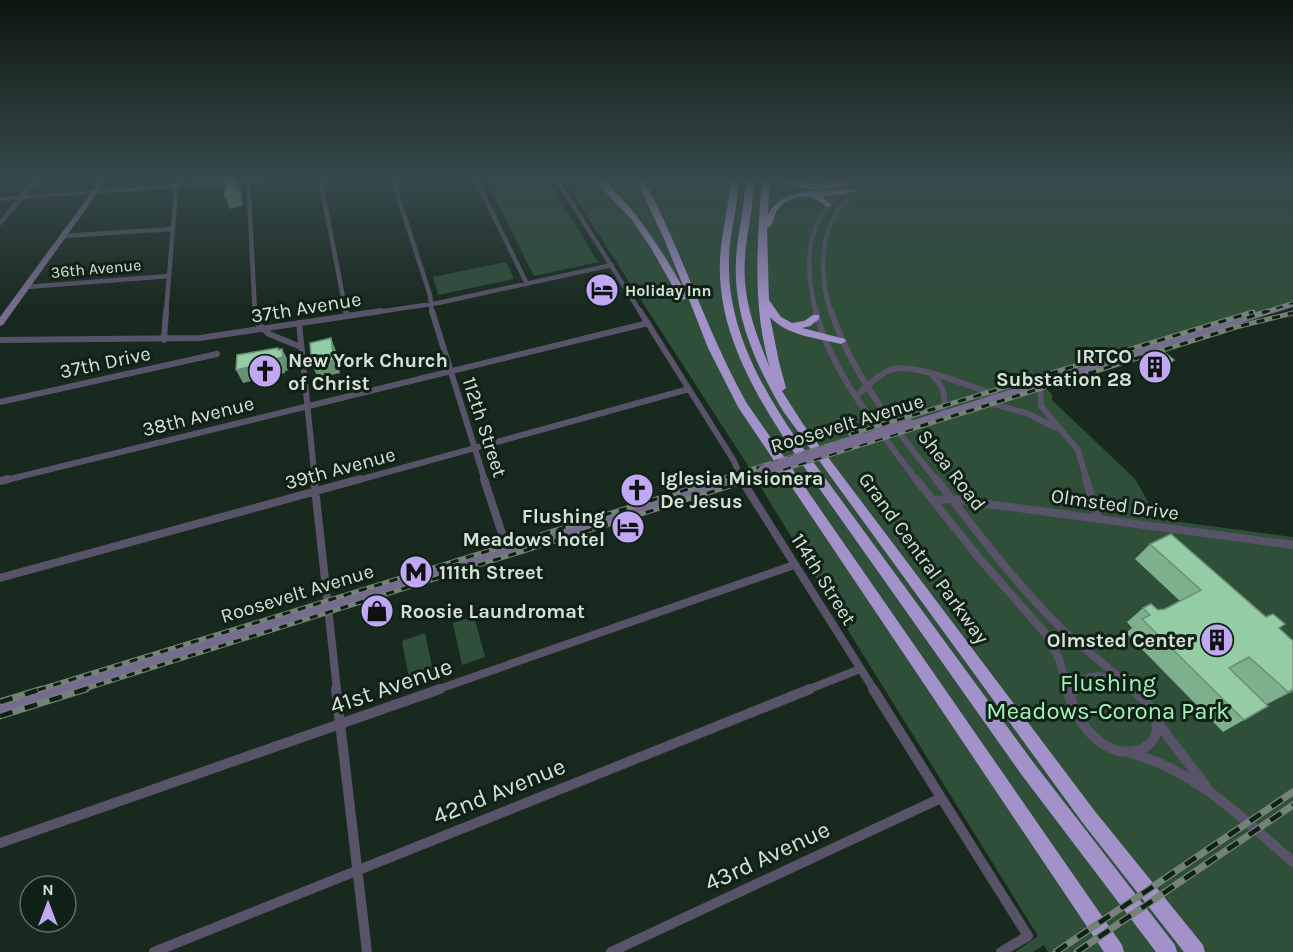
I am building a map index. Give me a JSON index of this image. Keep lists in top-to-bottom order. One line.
{"streets":{"highway":["Grand Central Parkway"],"main road":["Roosevelt Avenue"],"street":["36th Avenue","37th Avenue","37th Drive","38th Avenue","112th Street","39th Avenue","Shea Road","Olmsted Drive","114th Street","41st Avenue","42nd Avenue","43rd Avenue"]},"crossings":[["37th Avenue","112th Street"],["37th Avenue","114th Street"],["38th Avenue","112th Street"],["38th Avenue","114th Street"],["Roosevelt Avenue","112th Street"],["Roosevelt Avenue","114th Street"],["112th Street","39th Avenue"],["39th Avenue","114th Street"],["Shea Road","Olmsted Drive"],["114th Street","41st Avenue"],["114th Street","42nd Avenue"],["114th Street","43rd Avenue"]],"parks":["Flushing Meadows-Corona Park"],"places":{"hotel":["Holiday Inn","Flushing Meadows hotel"],"building":["IRTCO Substation 28","Olmsted Center"],"church":["New York Church of Christ","Iglesia Misionera De Jesus"],"metro station":["111th Street"],"shop":["Roosie Laundromat"]},"north":"top"}
